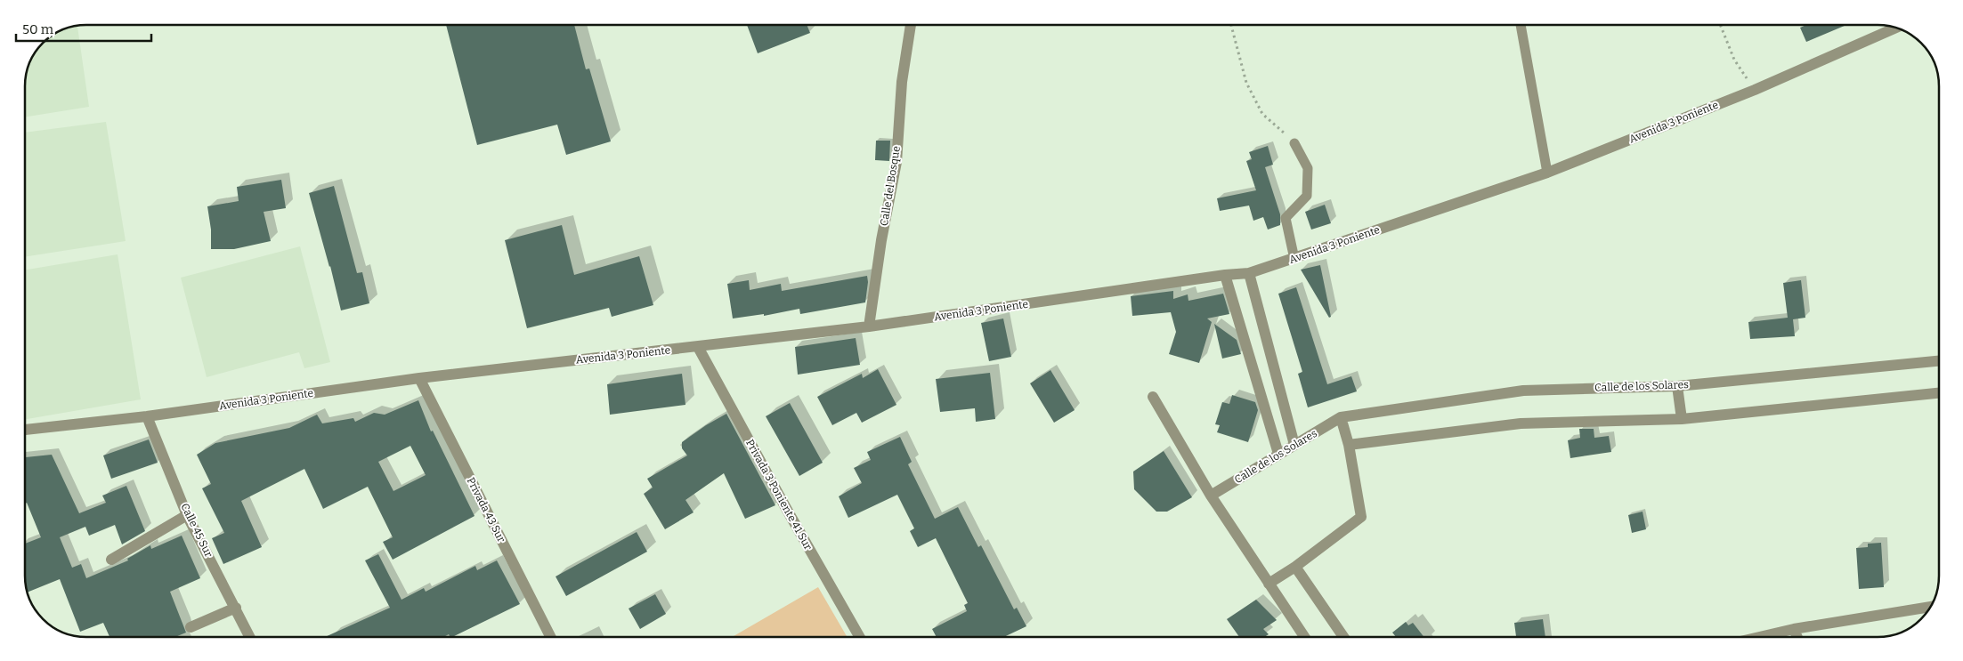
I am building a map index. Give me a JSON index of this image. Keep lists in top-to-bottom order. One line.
{"streets":{"street":["Avenida 3 Poniente","Calle del Bosque","Calle de los Solares","Privada 3 Poniente 41 Sur","Privada 43 Sur","Calle 45 Sur"]},"crossings":[["Avenida 3 Poniente","Calle del Bosque"],["Avenida 3 Poniente","Privada 3 Poniente 41 Sur"],["Avenida 3 Poniente","Privada 43 Sur"],["Avenida 3 Poniente","Calle 45 Sur"]],"scale_bar":"50 m"}
